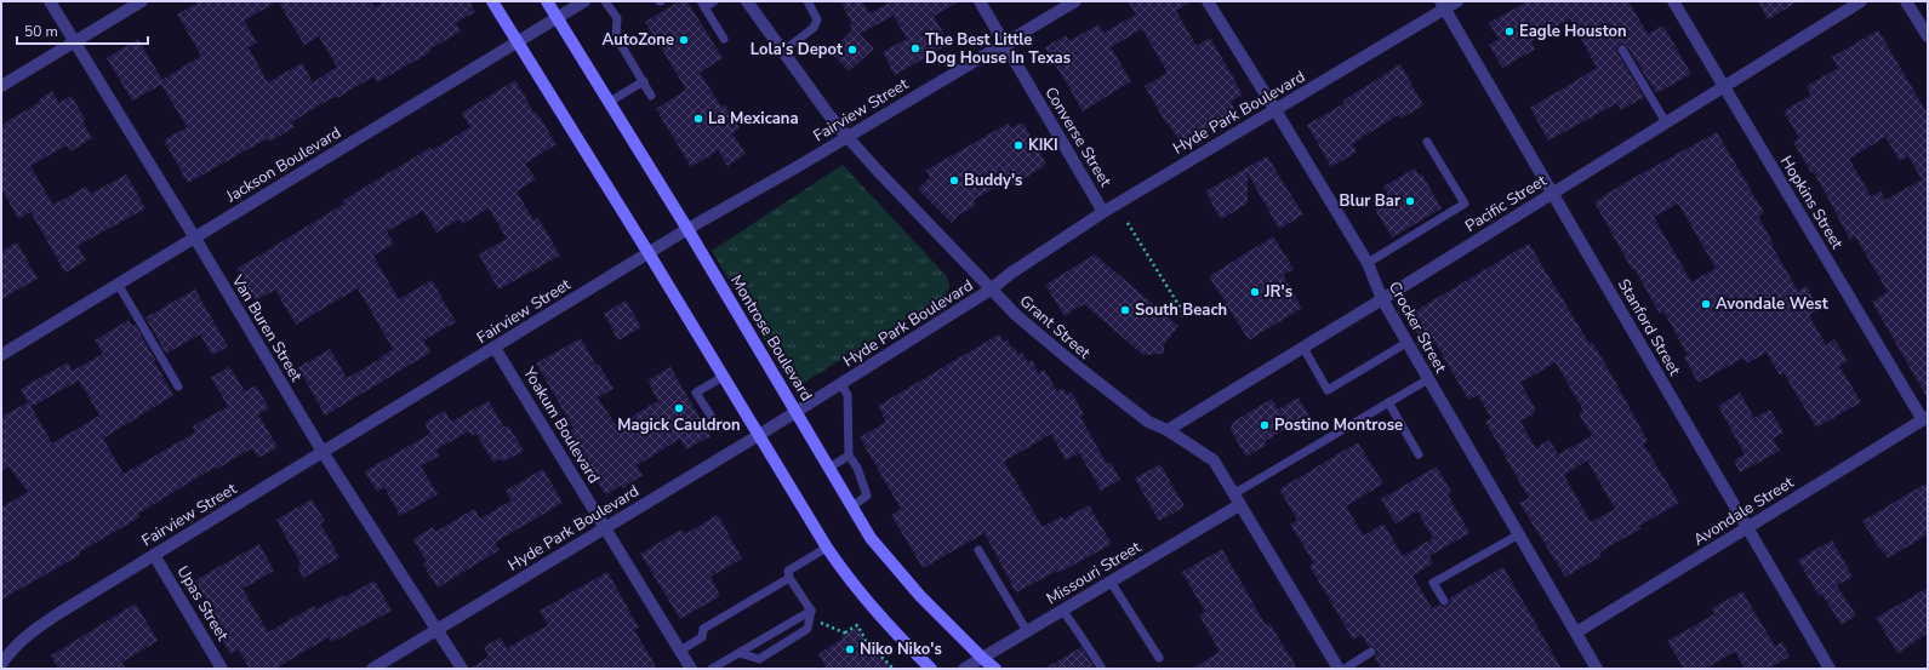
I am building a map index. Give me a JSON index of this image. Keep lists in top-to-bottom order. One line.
{"streets":{"main road":["Montrose Boulevard"],"street":["Fairview Street","Hyde Park Boulevard","Converse Street","Jackson Boulevard","Hopkins Street","Pacific Street","Grant Street","Crocker Street","Stanford Street","Van Buren Street","Yoakum Boulevard","Avondale Street","Missouri Street","Upas Street"]},"crossings":[["Fairview Street","Converse Street"],["Fairview Street","Grant Street"],["Fairview Street","Van Buren Street"],["Fairview Street","Montrose Boulevard"],["Fairview Street","Yoakum Boulevard"],["Fairview Street","Upas Street"],["Hyde Park Boulevard","Converse Street"],["Hyde Park Boulevard","Grant Street"],["Hyde Park Boulevard","Crocker Street"],["Hyde Park Boulevard","Stanford Street"],["Hyde Park Boulevard","Van Buren Street"],["Hyde Park Boulevard","Montrose Boulevard"],["Hyde Park Boulevard","Yoakum Boulevard"],["Jackson Boulevard","Van Buren Street"],["Jackson Boulevard","Montrose Boulevard"],["Hopkins Street","Pacific Street"],["Hopkins Street","Avondale Street"],["Pacific Street","Grant Street"],["Pacific Street","Crocker Street"],["Pacific Street","Stanford Street"],["Grant Street","Missouri Street"],["Crocker Street","Avondale Street"],["Stanford Street","Avondale Street"],["Montrose Boulevard","Missouri Street"]],"places":["Eagle Houston","AutoZone","The Best Little Dog House In Texas","Lola's Depot","La Mexicana","KIKI","Buddy's","Blur Bar","JR's","Avondale West","South Beach","Magick Cauldron","Postino Montrose","Niko Niko's"],"scale_bar":"50 m"}
